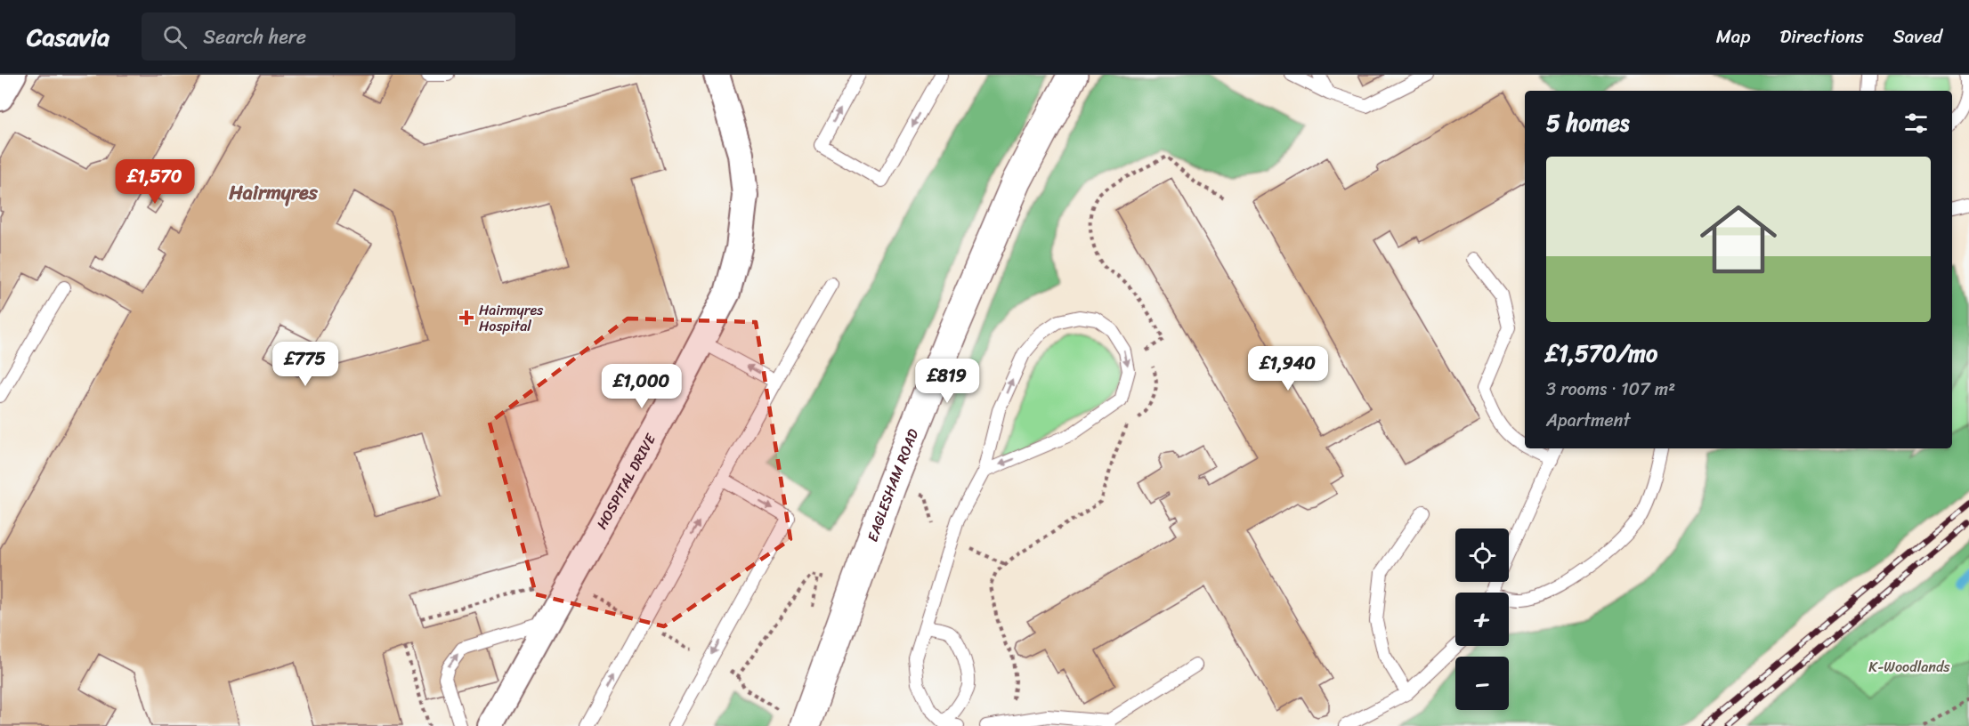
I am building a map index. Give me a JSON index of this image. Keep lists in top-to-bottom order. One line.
{"streets":{"main road":["EAGLESHAM ROAD"],"street":["HOSPITAL DRIVE"]},"districts":["Hairmyres"],"parks":["K-Woodlands"],"places":{"health":["Hairmyres Hospital"]},"page":{"header":"Casavia","search":"Search here","nav":["Map","Directions","Saved"],"heading":"5 homes","list":[{"name":"£1,570/mo","note":"3 rooms · 107 m² · Apartment"}],"price":["£1,570","£775","£1,940","£819","£1,000"],"map_buttons":["+","−"]}}
